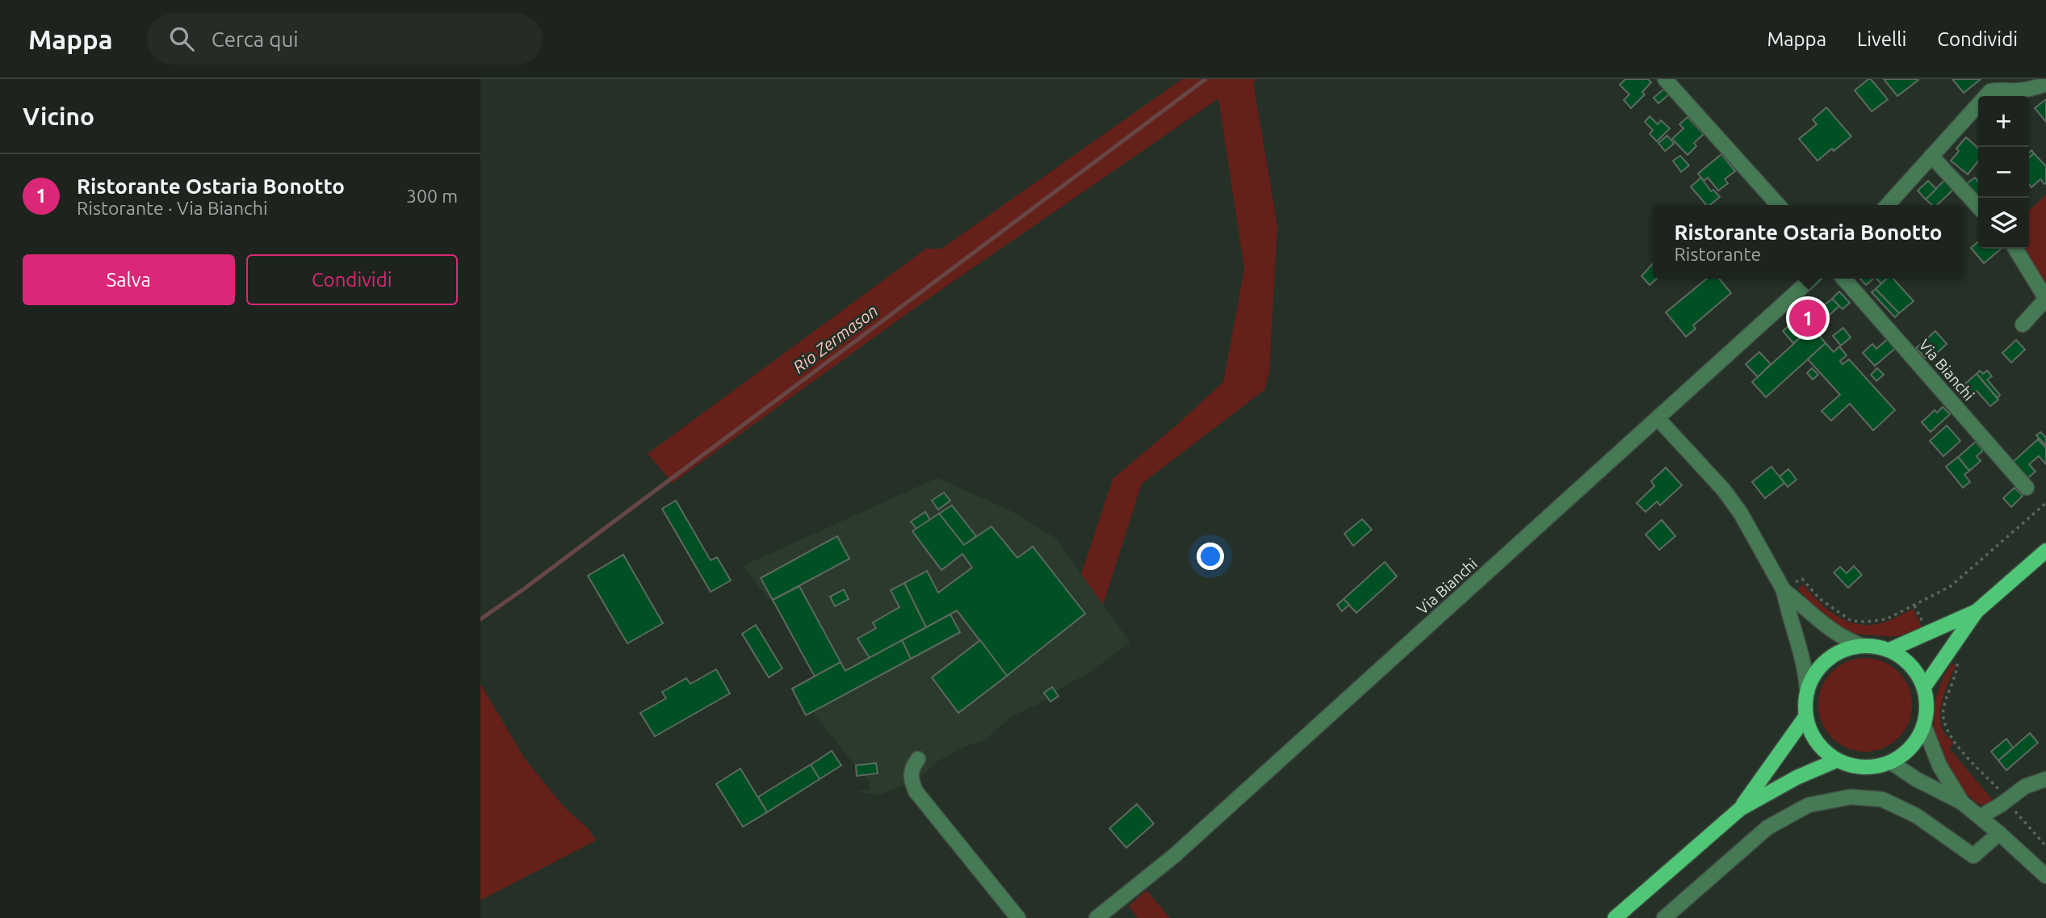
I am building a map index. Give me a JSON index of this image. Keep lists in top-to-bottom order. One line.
{"streets":{"street":["Via Bianchi"]},"water":["Rio Zermason"],"page":{"header":"Mappa","search":"Cerca qui","nav":["Mappa","Livelli","Condividi"],"heading":"Vicino","map_buttons":["+","−"],"list":[{"mark":"1","name":"Ristorante Ostaria Bonotto","note":"Ristorante · Via Bianchi","value":"300 m"}],"popup":["Ristorante Ostaria Bonotto","Ristorante"],"buttons":["Salva","Condividi"],"pins":"1"}}
